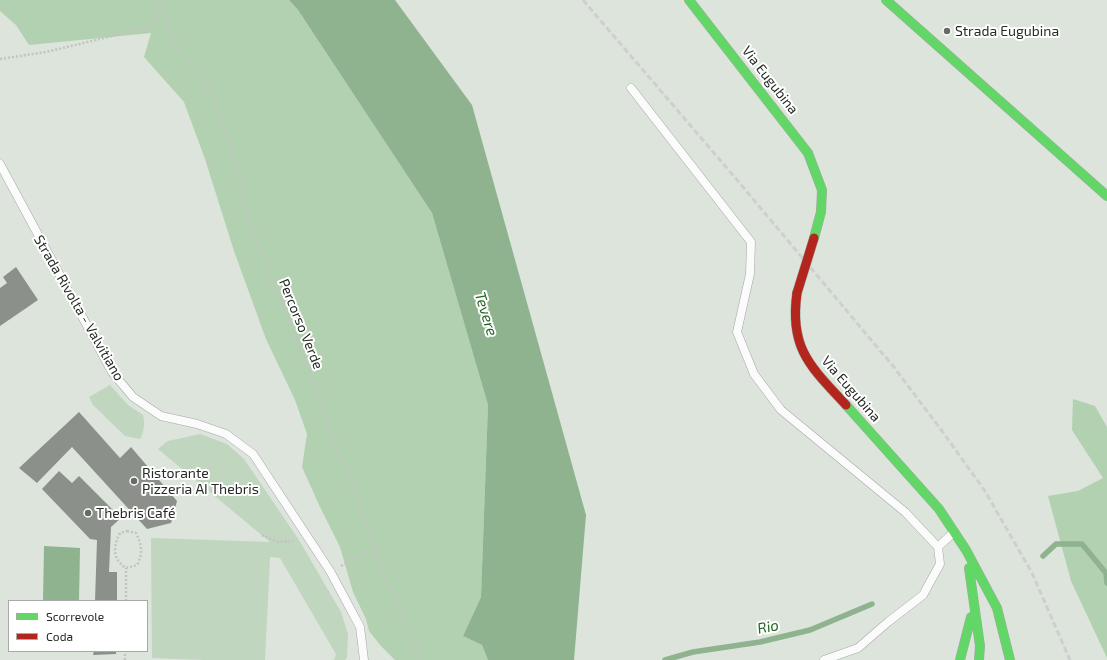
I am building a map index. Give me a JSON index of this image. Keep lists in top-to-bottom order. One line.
{"streets":{"street":["Via Eugubina"],"lane":["Strada Rivolta - Valvitiano"],"path":["Percorso Verde"]},"water":["Tevere","Rio"],"places":["Strada Eugubina","Ristorante Pizzeria AI Thebris","Thebris Café"],"legend":["Scorrevole","Coda"]}
